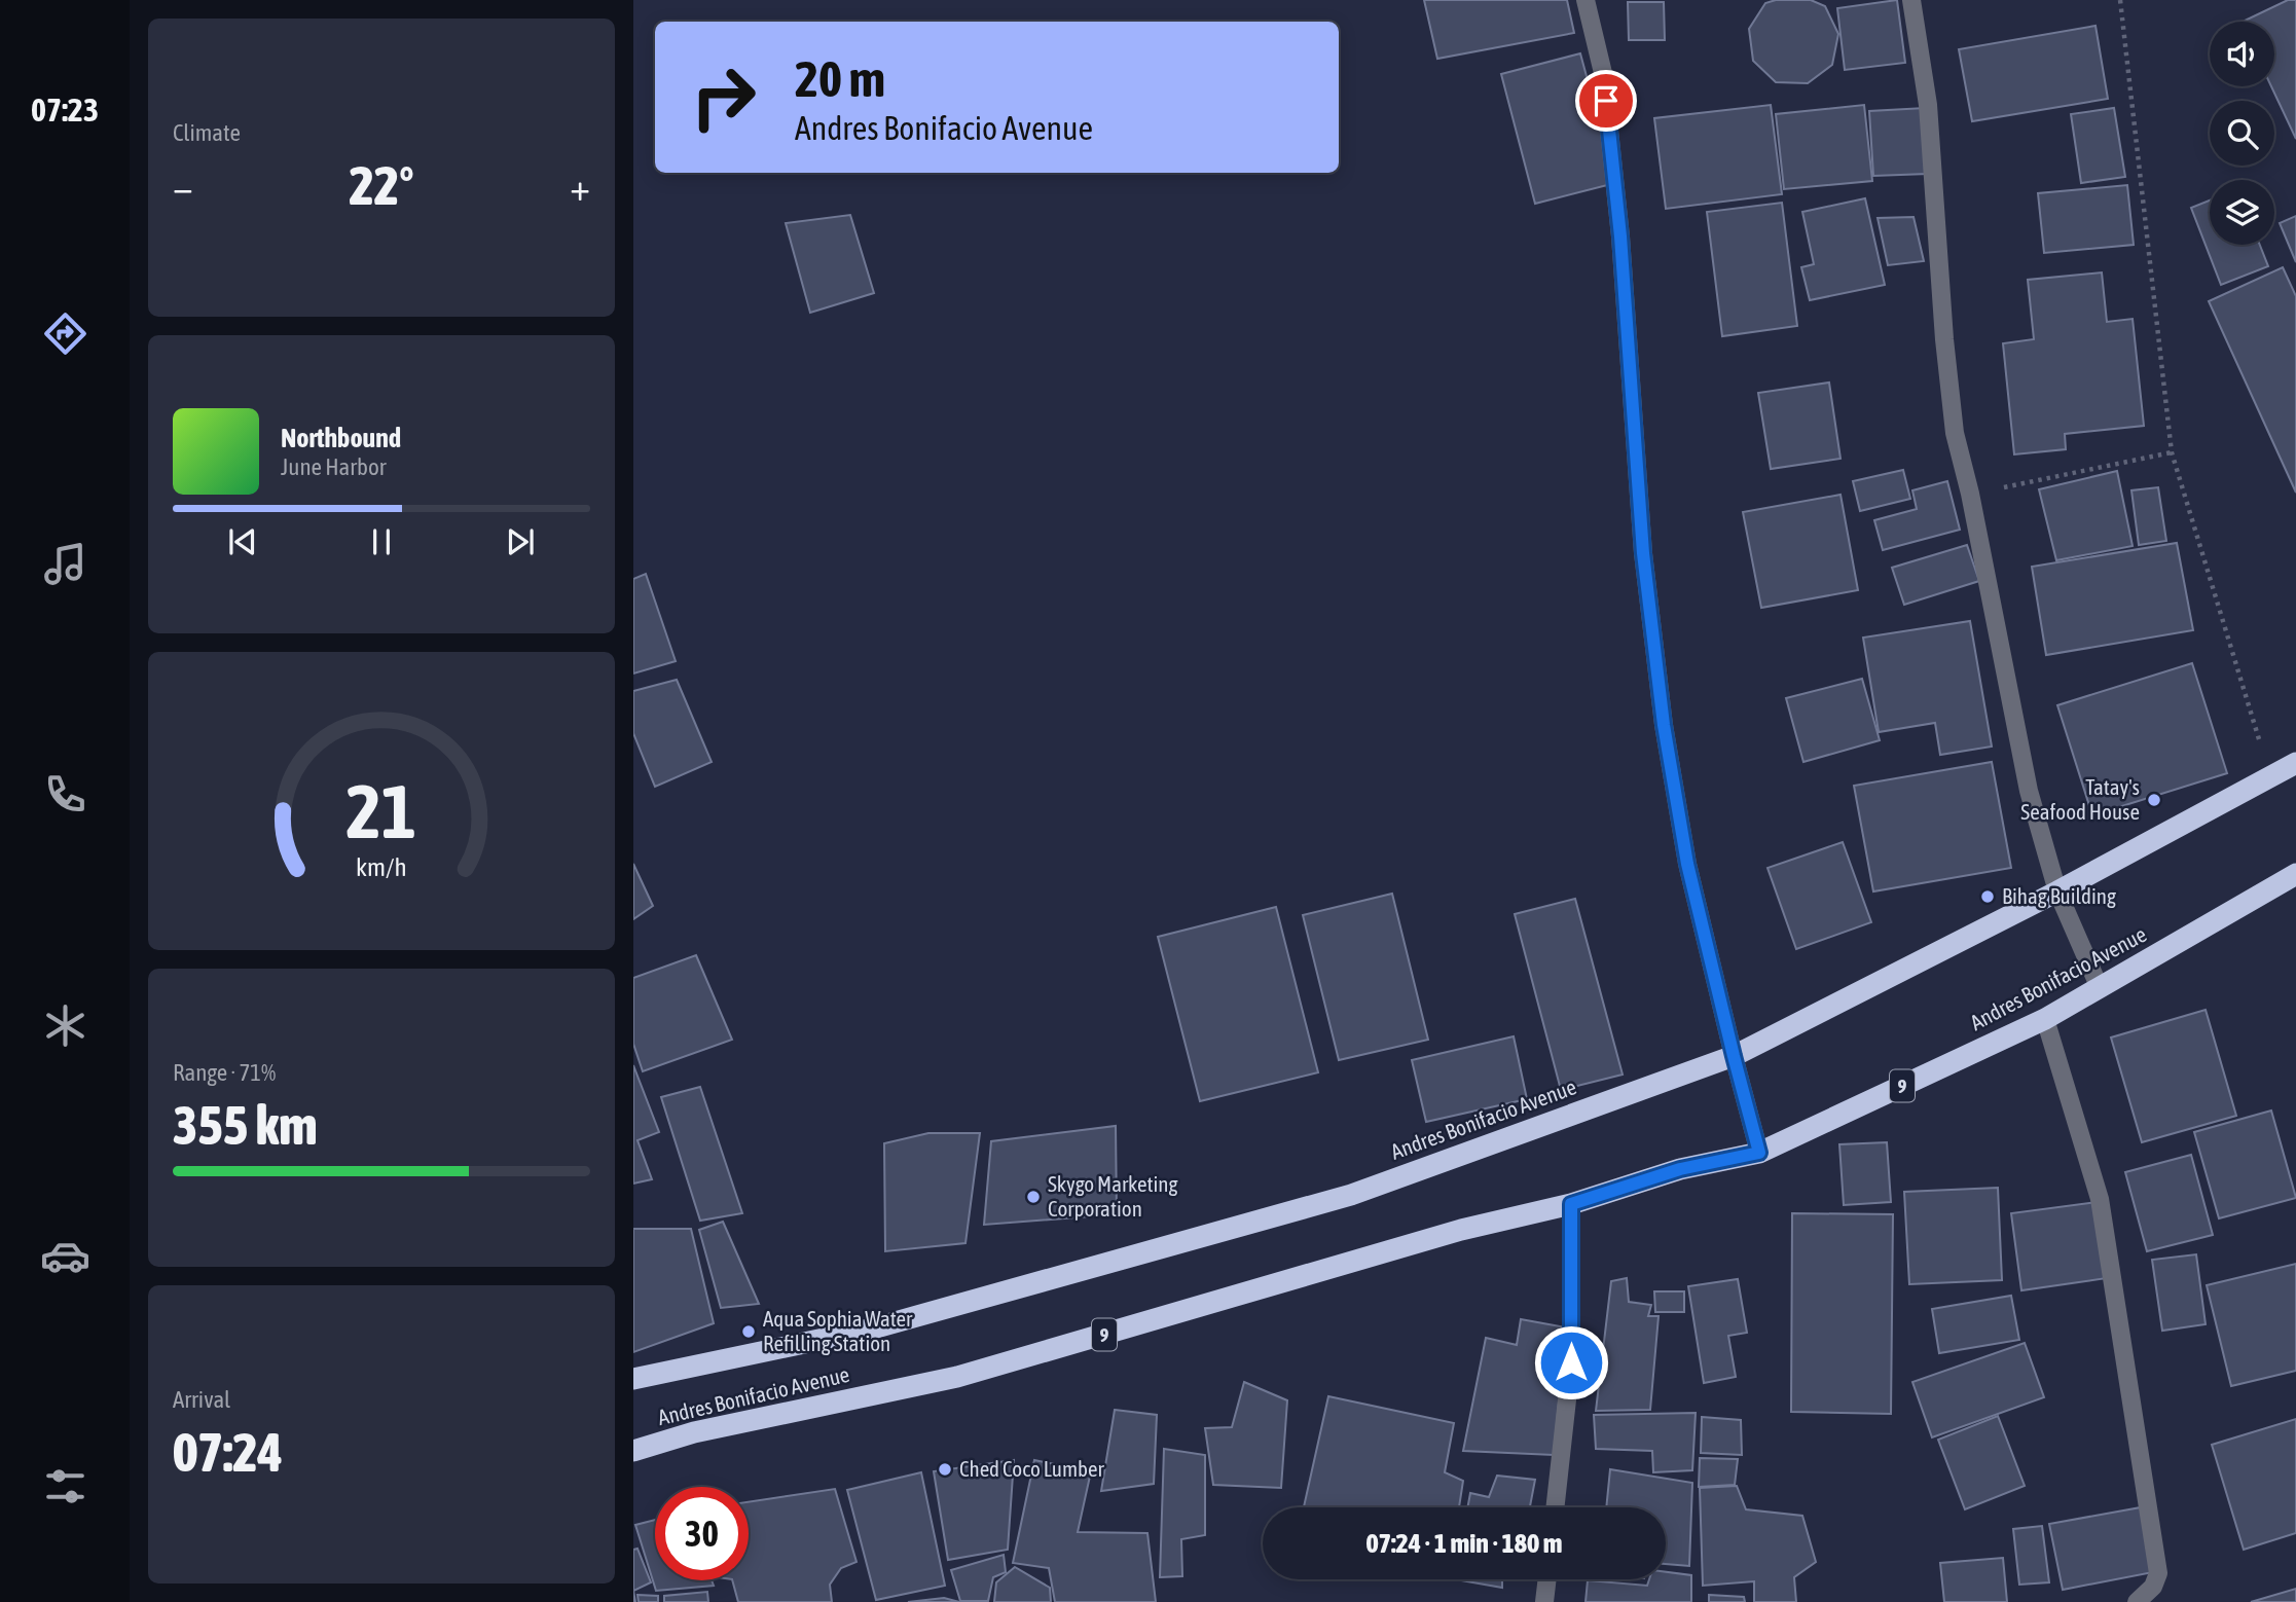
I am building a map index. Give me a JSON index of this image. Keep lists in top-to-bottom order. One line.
{"streets":{"highway":["Andres Bonifacio Avenue","9"]},"places":["Tatay's Seafood House","Bihag Building","Skygo Marketing Corporation","Aqua Sophia Water Refilling Station","Ched Coco Lumber"],"page":{"tabs":"07:23","tile":["Climate",["Range · 71%","355 km"],["Arrival","07:24"]],"turn":["20 m","Andres Bonifacio Avenue"],"heat":["−","22°","+"],"song":["Northbound","June Harbor"],"limit":"30","trip":"07:24 · 1 min · 180 m","gauge":["21","km/h"]}}
